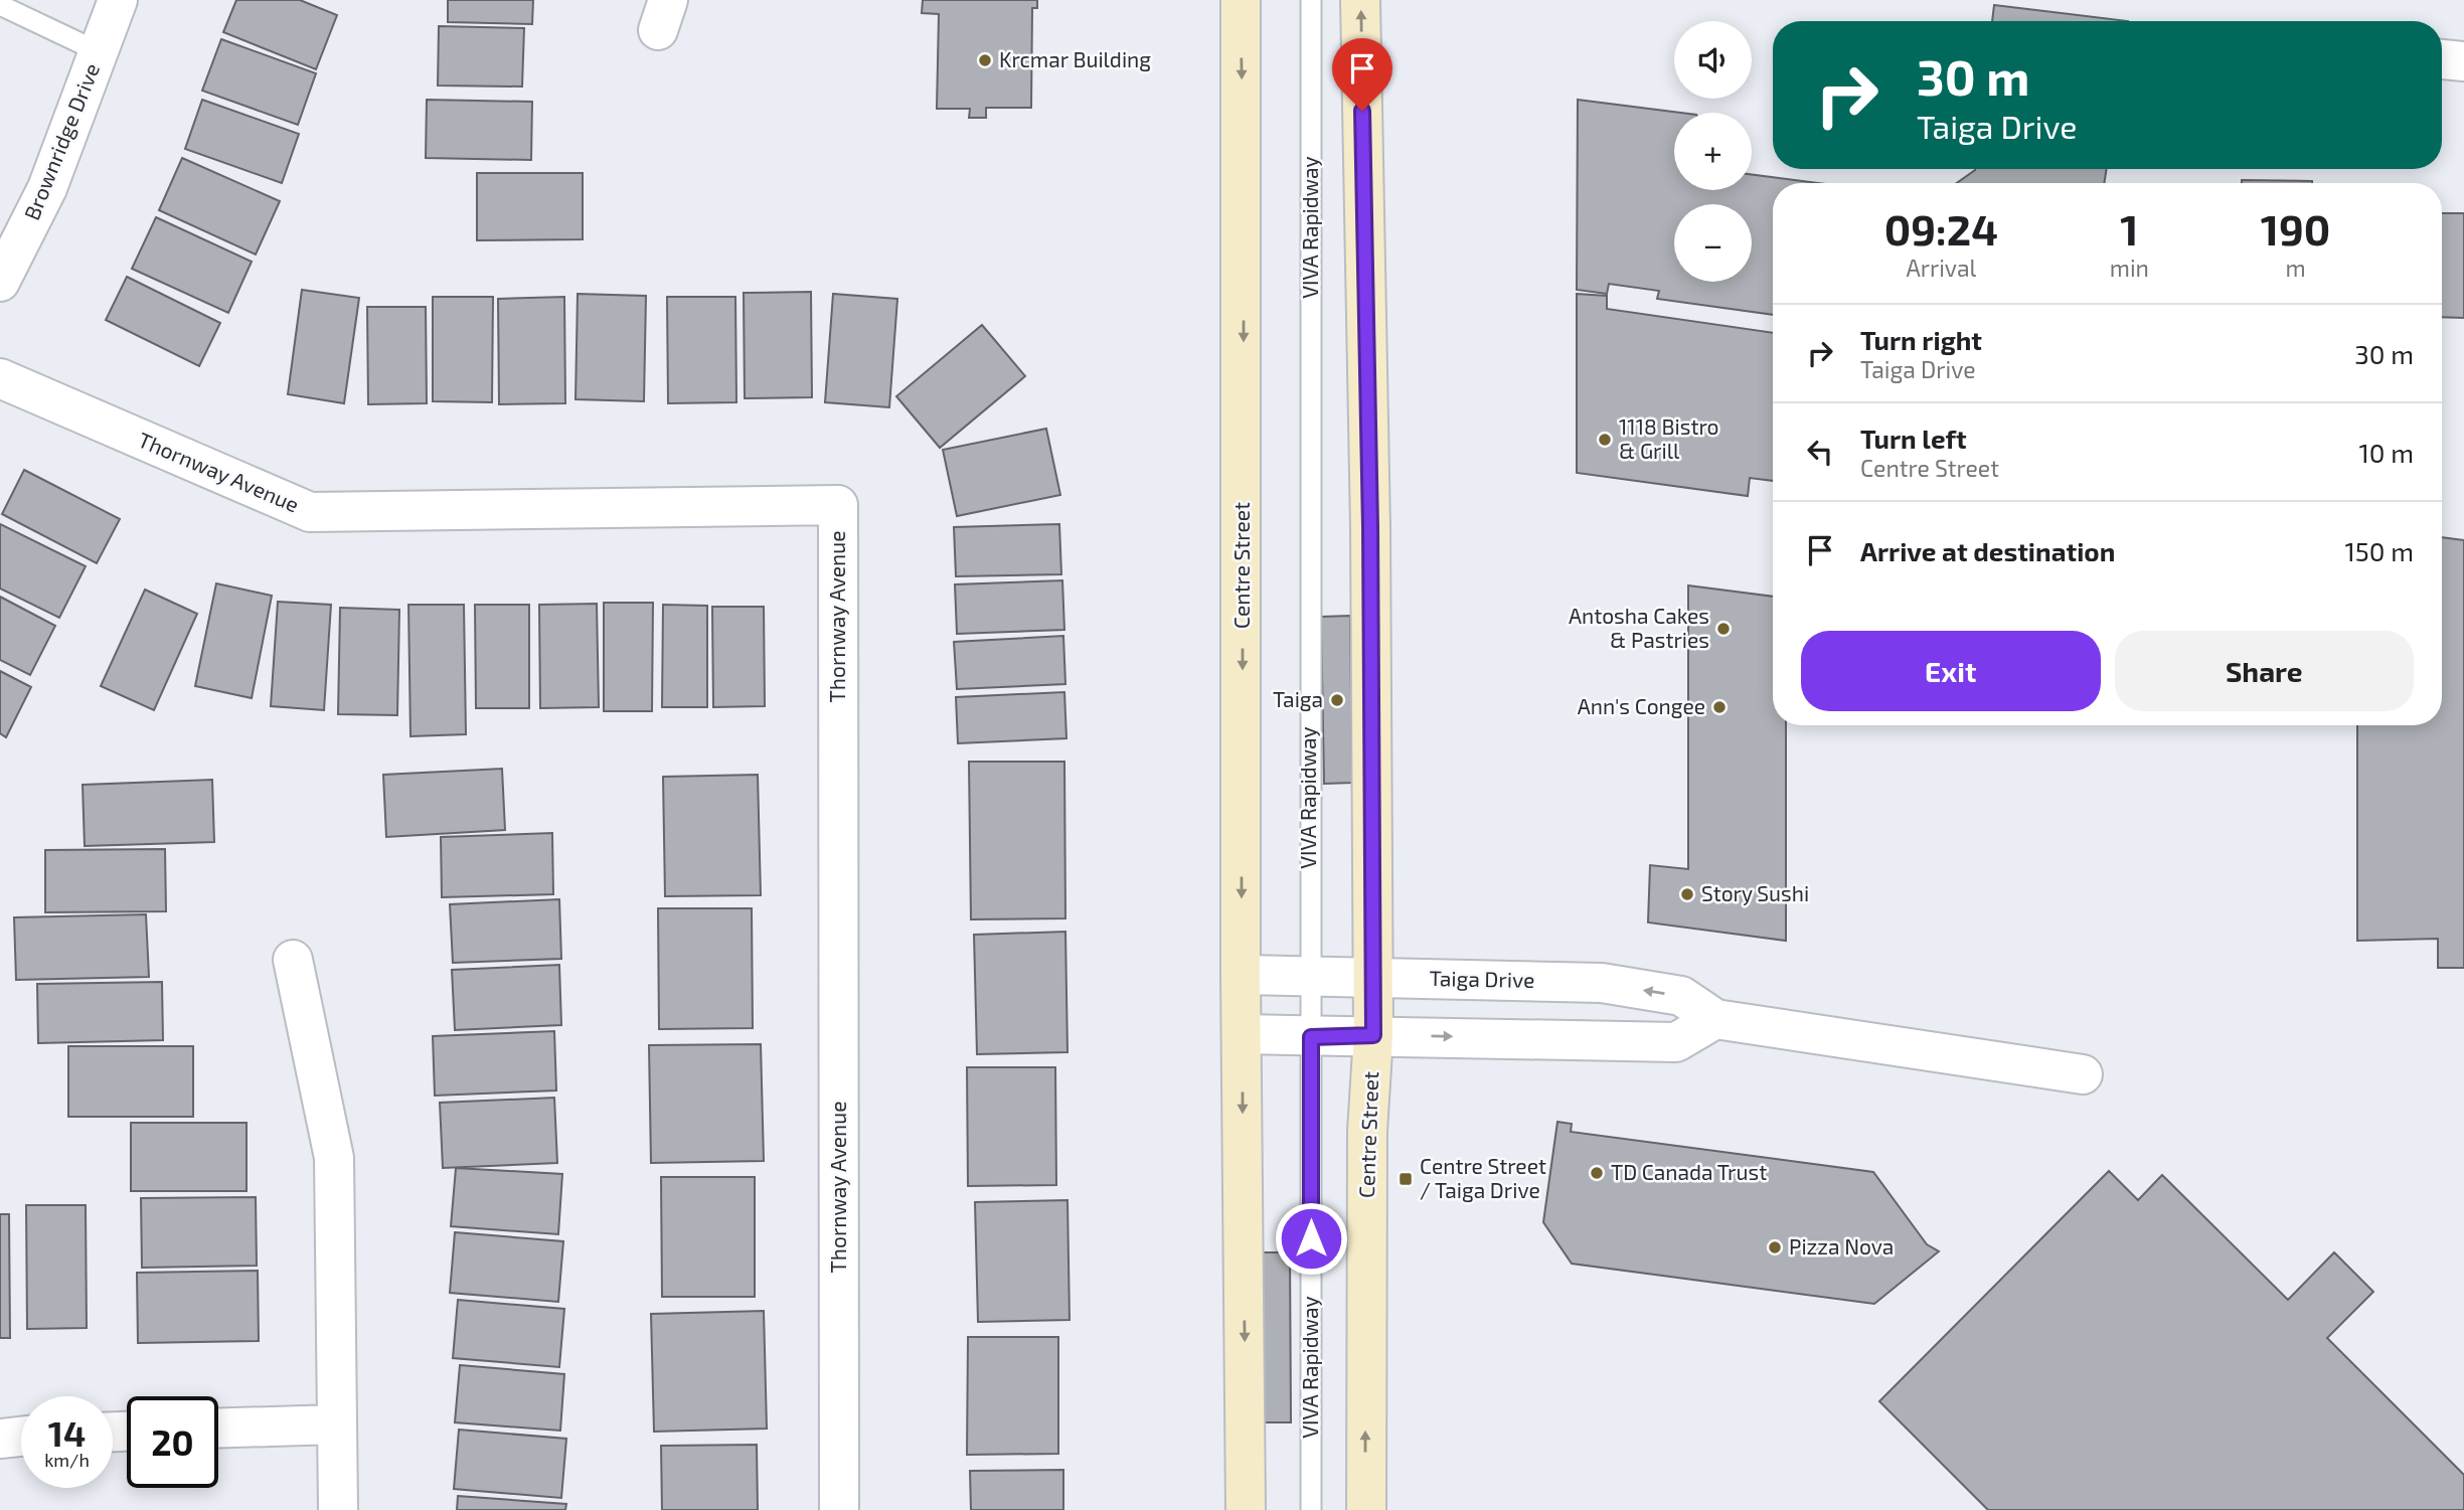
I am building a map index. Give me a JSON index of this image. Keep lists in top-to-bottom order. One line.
{"streets":{"main road":["Centre Street"],"street":["Brownridge Drive","Thornway Avenue","Taiga Drive"],"lane":["VIVA Rapidway"]},"crossings":[["VIVA Rapidway","Taiga Drive"],["Centre Street","Taiga Drive"]],"places":{"other":["Krcmar Building","1118 Bistro & Grill","Antosha Cakes & Pastries","Taiga","Ann's Congee","Story Sushi","TD Canada Trust","Pizza Nova"],"transit":["Centre Street / Taiga Drive"]},"page":{"map_buttons":["+","−"],"turn":["30 m","Taiga Drive"],"eta":["09:24","Arrival","1","min","190","m"],"list":[{"name":"Turn right","note":"Taiga Drive","value":"30 m"},{"name":"Turn left","note":"Centre Street","value":"10 m"},{"name":"Arrive at destination","value":"150 m"}],"buttons":["Exit","Share"],"speed":"14 km/h","limit":"20"}}
